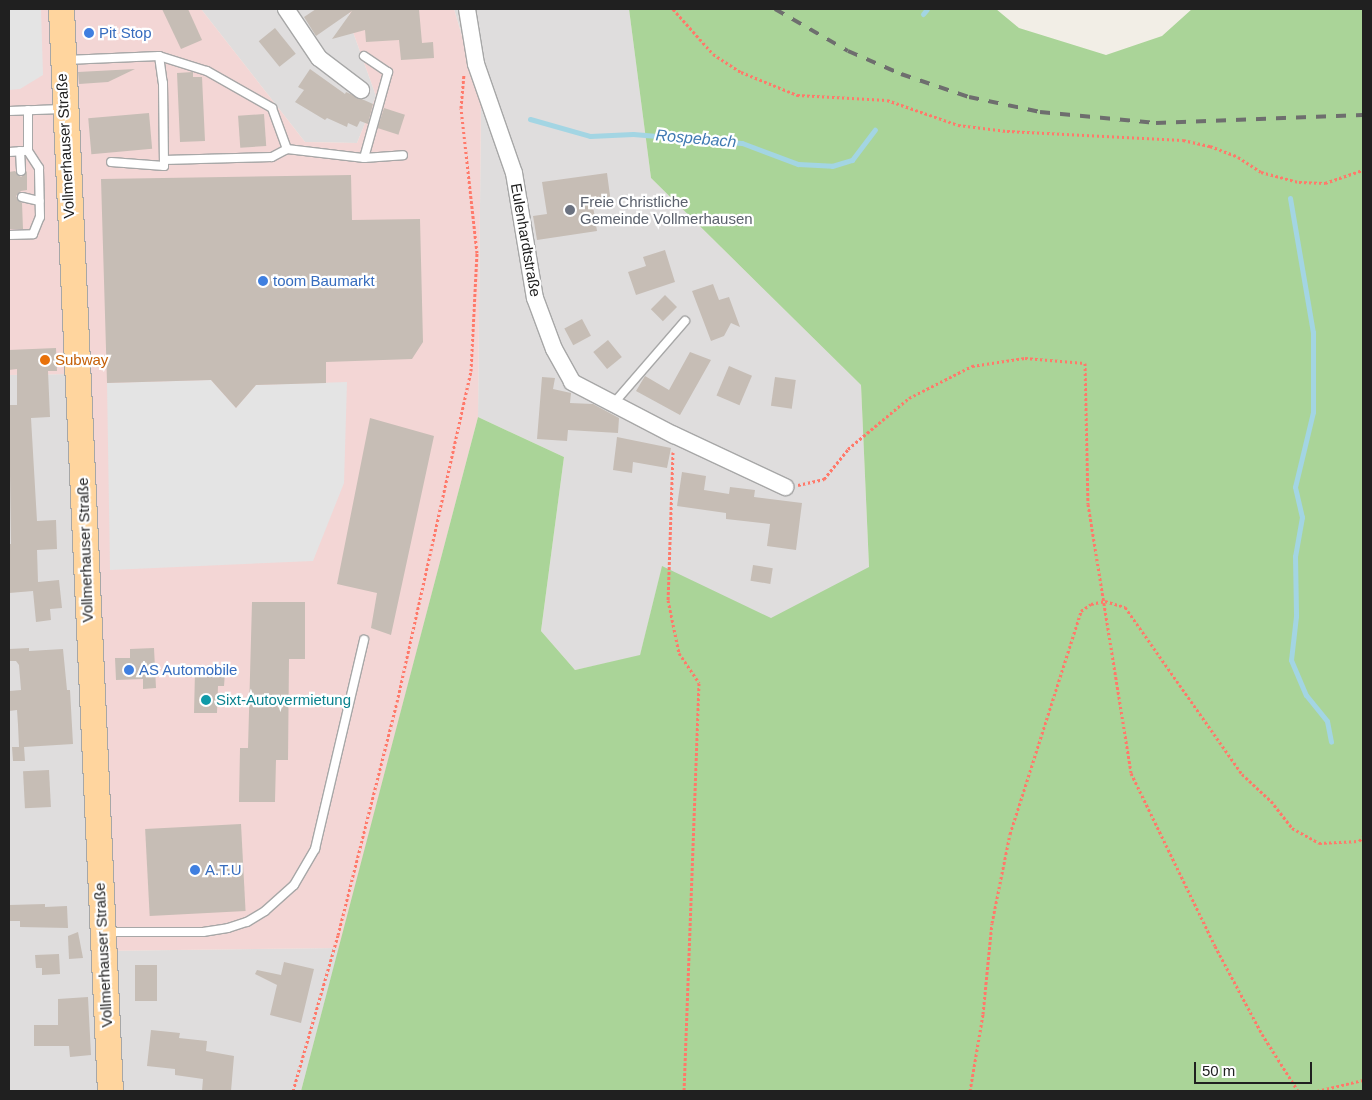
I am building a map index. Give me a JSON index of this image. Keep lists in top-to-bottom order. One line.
{"streets":{"main road":["Vollmerhauser Straße"],"street":["Eulenhardtstraße"]},"water":["Rospebach"],"places":["Pit Stop","Freie Christliche Gemeinde Vollmerhausen","toom Baumarkt","Subway","AS Automobile","Sixt-Autovermietung","A.T.U"],"scale_bar":"50 m"}
